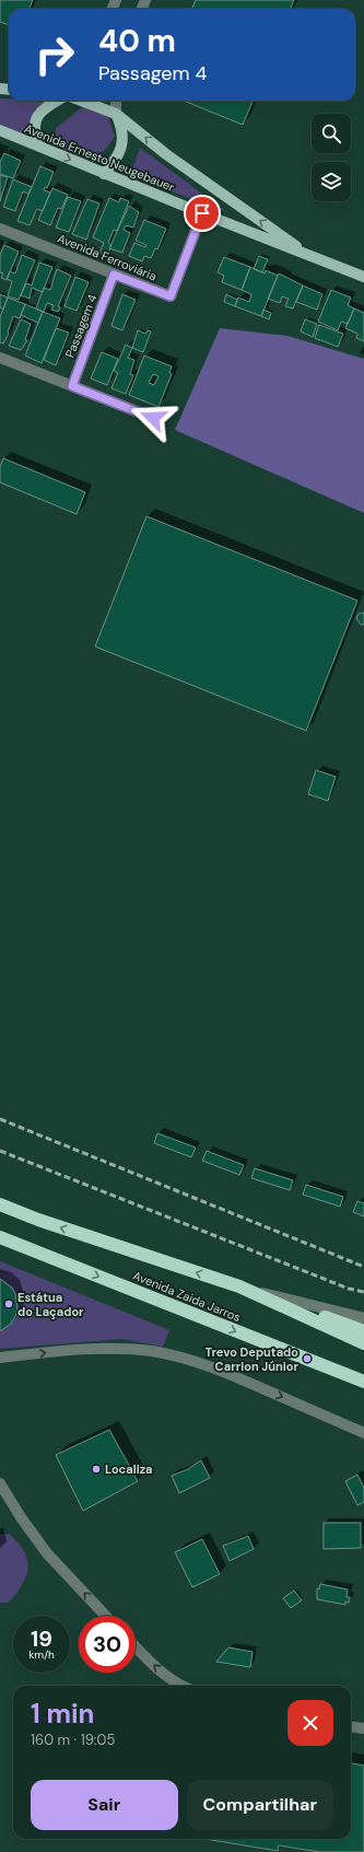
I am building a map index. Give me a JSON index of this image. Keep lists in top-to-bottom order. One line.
{"streets":{"highway":["Avenida Zaida Jarros"],"main road":["Avenida Ernesto Neugebauer"],"street":["Avenida Ferroviária","Passagem 4"]},"crossings":[["Avenida Ernesto Neugebauer","Avenida Ferroviária"],["Avenida Ferroviária","Passagem 4"]],"places":["Estátua do Laçador","Trevo Deputado Carrion Júnior","Localiza"],"page":{"turn":["40 m","Passagem 4"],"speed":"19 km/h","limit":"30","heading":["1 min","160 m · 19:05"],"buttons":["Sair","Compartilhar"]}}
